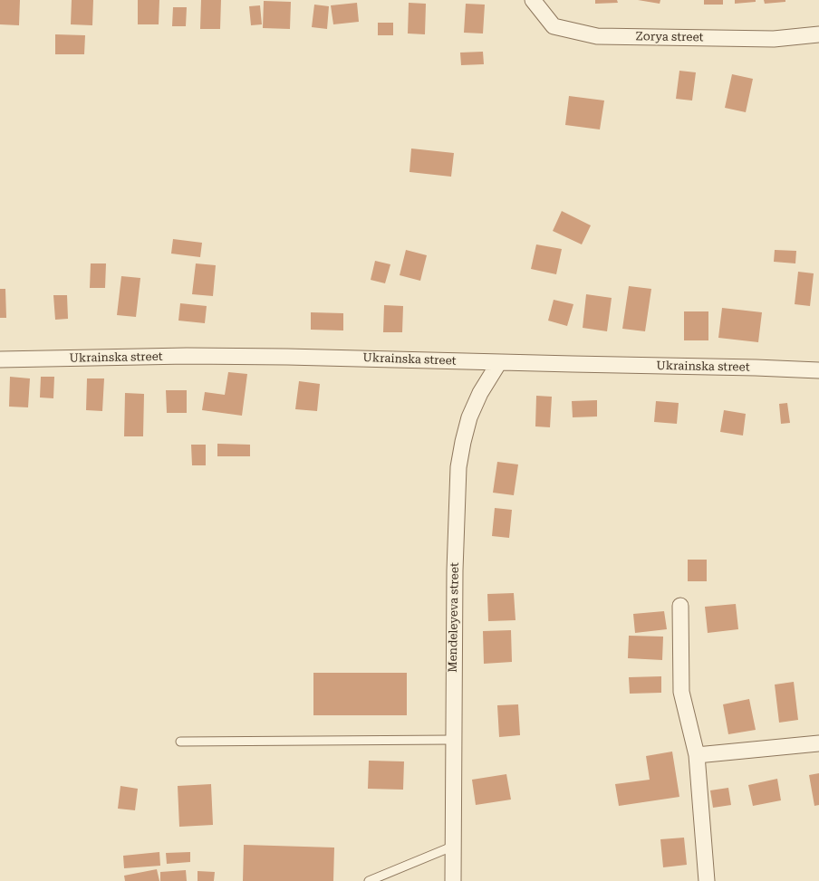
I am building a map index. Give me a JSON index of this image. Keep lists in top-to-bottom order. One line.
{"streets":{"street":["Zorya street","Ukrainska street","Mendeleyeva street"]},"crossings":[["Ukrainska street","Mendeleyeva street"]]}
